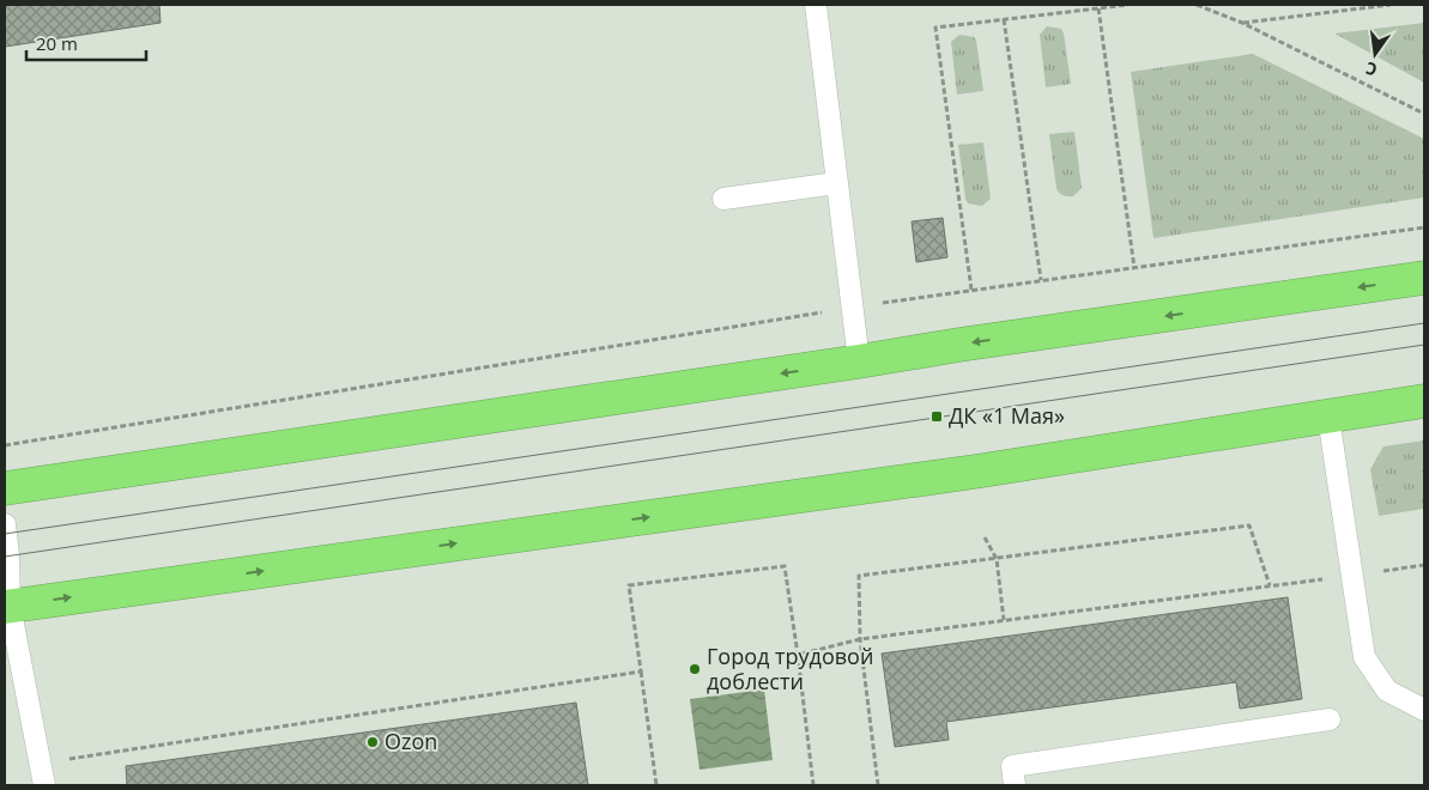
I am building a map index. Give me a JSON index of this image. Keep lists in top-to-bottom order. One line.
{"places":{"transit":["ДК «1 Мая»"],"other":["Город трудовой доблести","Ozon"]},"scale_bar":"20 m","north":"bottom"}
